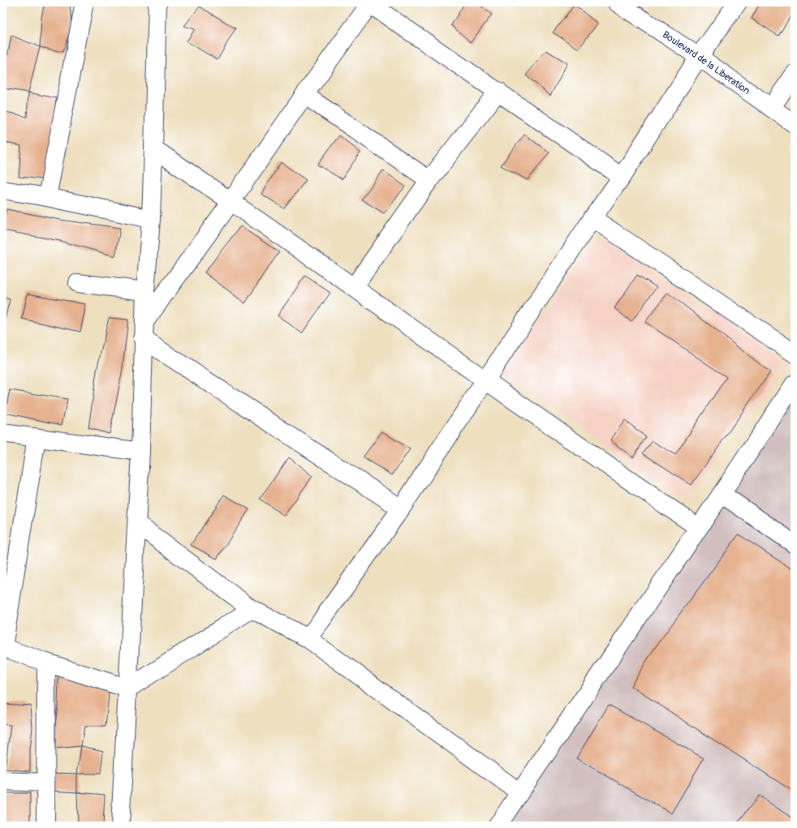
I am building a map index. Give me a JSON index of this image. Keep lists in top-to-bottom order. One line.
{"streets":{"street":["Boulevard de la Liberation"]}}
